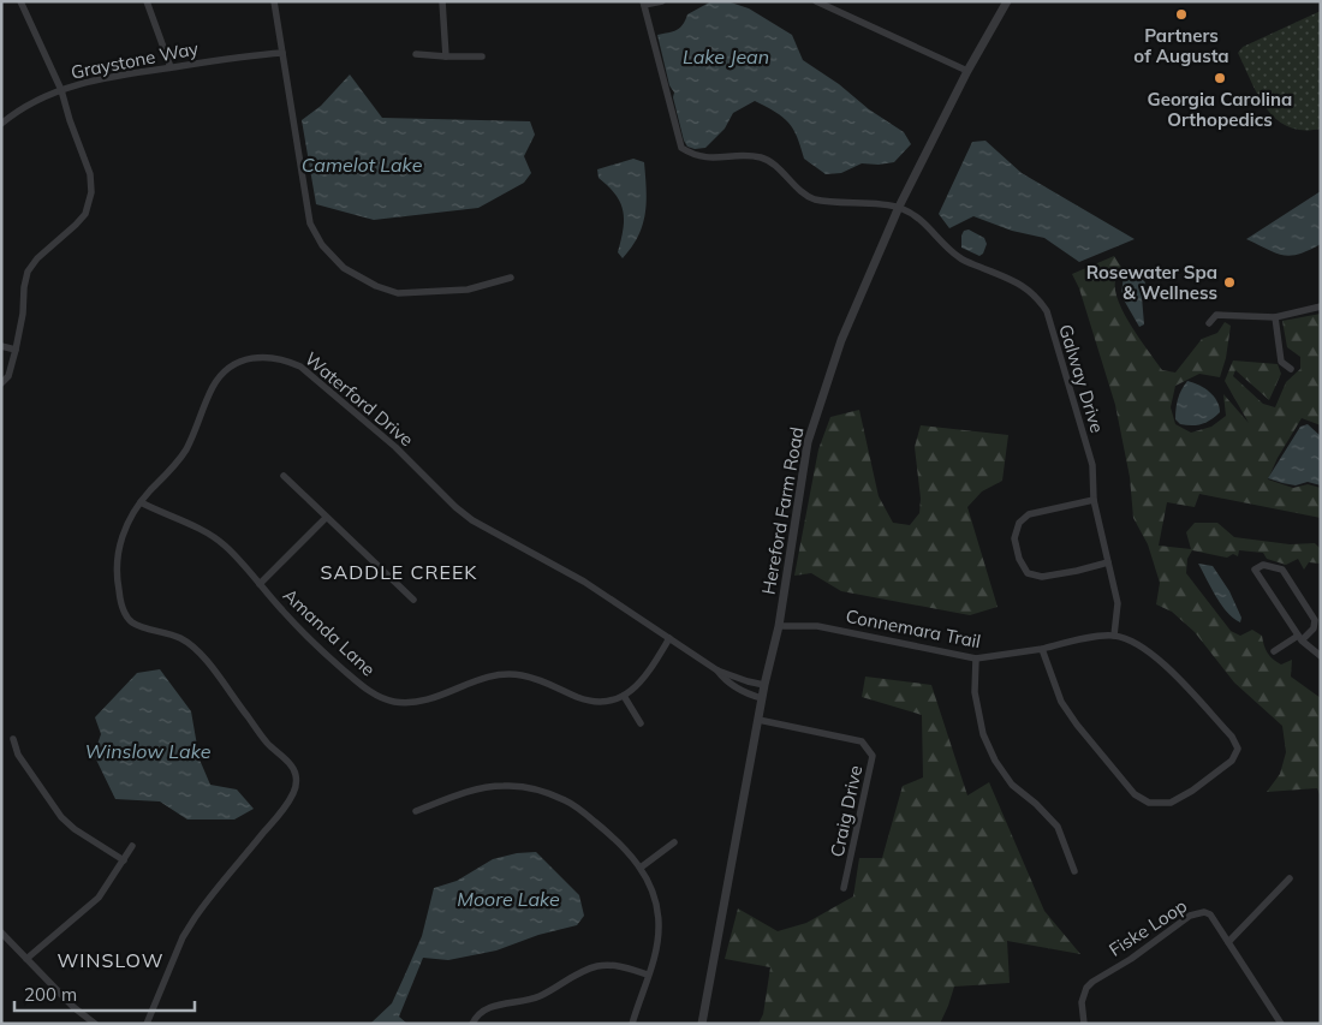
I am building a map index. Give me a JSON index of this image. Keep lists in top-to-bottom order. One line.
{"streets":{"street":["Graystone Way","Galway Drive","Waterford Drive","Hereford Farm Road","Connemara Trail","Amanda Lane","Craig Drive","Fiske Loop"]},"crossings":[["Galway Drive","Hereford Farm Road"],["Galway Drive","Connemara Trail"],["Waterford Drive","Hereford Farm Road"],["Waterford Drive","Amanda Lane"],["Hereford Farm Road","Connemara Trail"],["Hereford Farm Road","Craig Drive"]],"districts":["SADDLE CREEK","WINSLOW"],"water":["Lake Jean","Camelot Lake","Winslow Lake","Moore Lake"],"places":["Partners of Augusta","Georgia Carolina Orthopedics","Rosewater Spa & Wellness"],"scale_bar":"200 m"}
